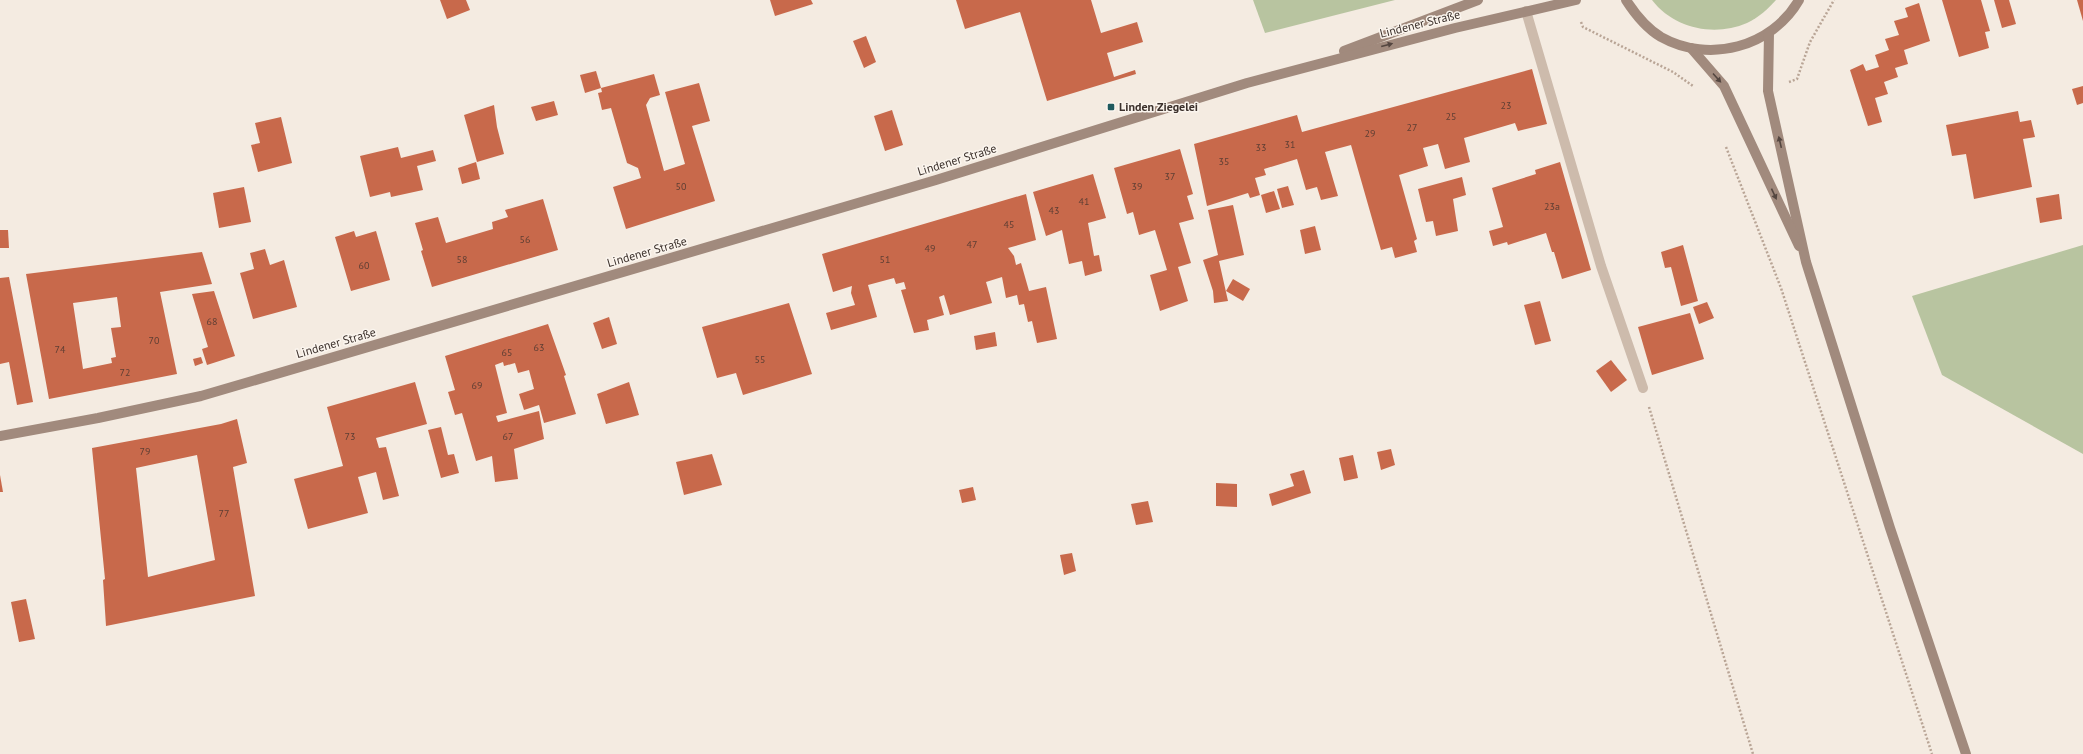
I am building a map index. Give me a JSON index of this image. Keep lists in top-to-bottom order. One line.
{"streets":{"main road":["Lindener Straße"]},"places":{"transit":["Linden Ziegelei"]},"house_numbers":["23","25","27","29","31","33","35","37","50","39","41","23a","43","45","56","47","49","58","51","60","68","70","63","74","65","55","72","69","73","67","79","77"]}
